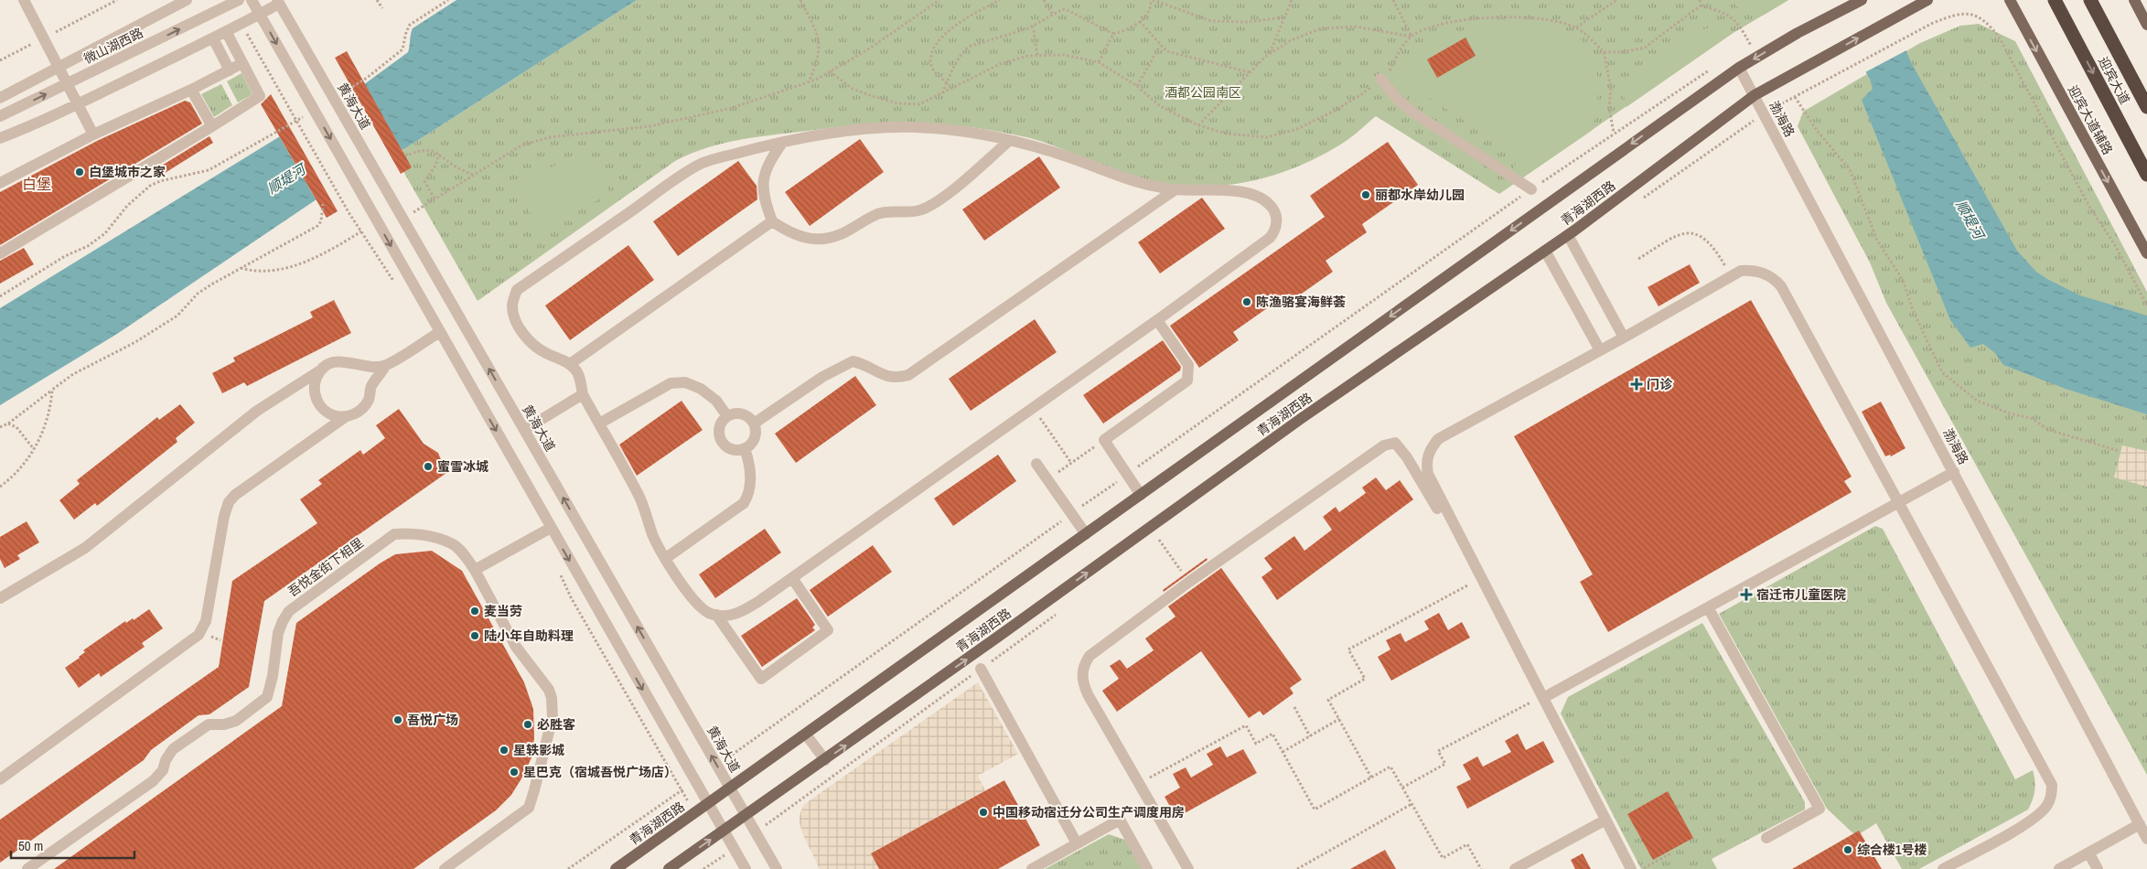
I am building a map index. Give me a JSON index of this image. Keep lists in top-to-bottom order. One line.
{"streets":{"highway":["迎宾大道"],"main road":["迎宾大道辅路","青海湖西路"],"street":["微山湖西路","黄海大道","渤海路","吾悦金街下相里"]},"crossings":[["黄海大道","青海湖西路"],["渤海路","青海湖西路"]],"one_way":["迎宾大道辅路"],"districts":["白堡"],"water":["顺堤河"],"parks":["酒都公园南区"],"places":{"other":["白堡城市之家","丽都水岸幼儿园","陈渔骆宴海鲜荟","蜜雪冰城","麦当劳","陆小年自助料理","吾悦广场","必胜客","星轶影城","星巴克（宿城吾悦广场店）","中国移动宿迁分公司生产调度用房","综合楼1号楼"],"health":["门诊","宿迁市儿童医院"]},"scale_bar":"50 m"}
